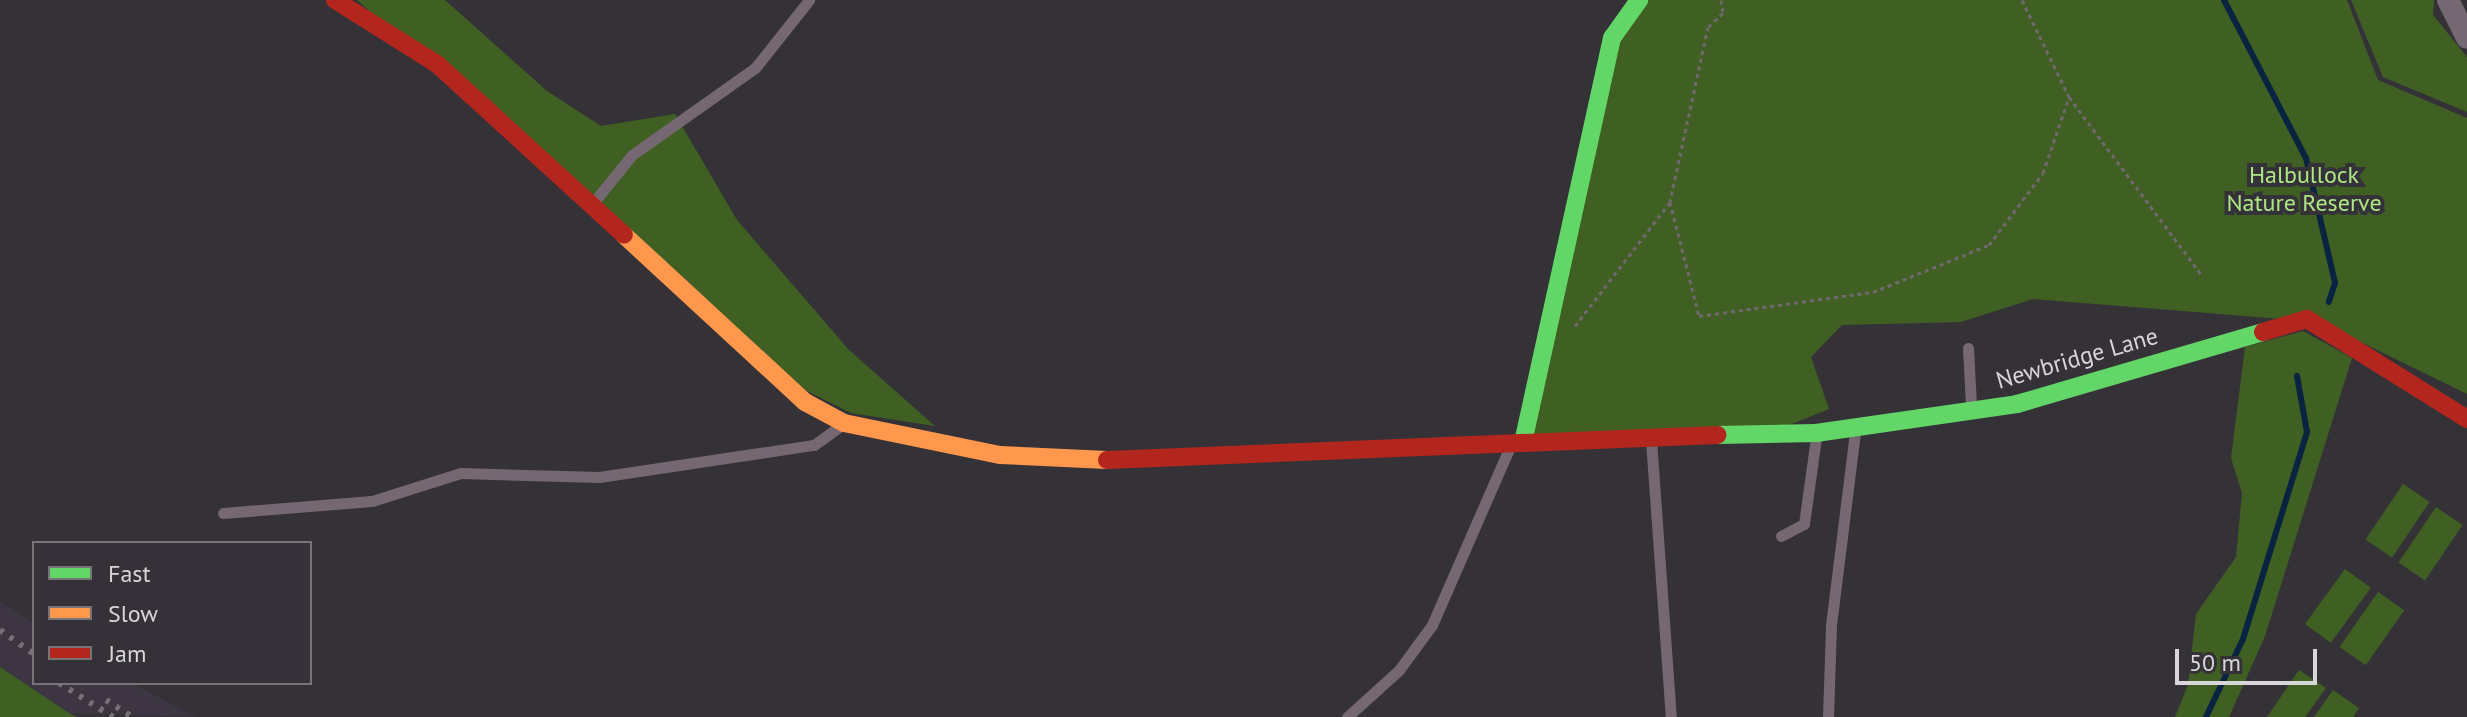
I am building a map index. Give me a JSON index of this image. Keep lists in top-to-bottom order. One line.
{"streets":{"street":["Newbridge Lane"]},"parks":["Halbullock Nature Reserve"],"legend":["Fast","Slow","Jam"],"scale_bar":"50 m"}
